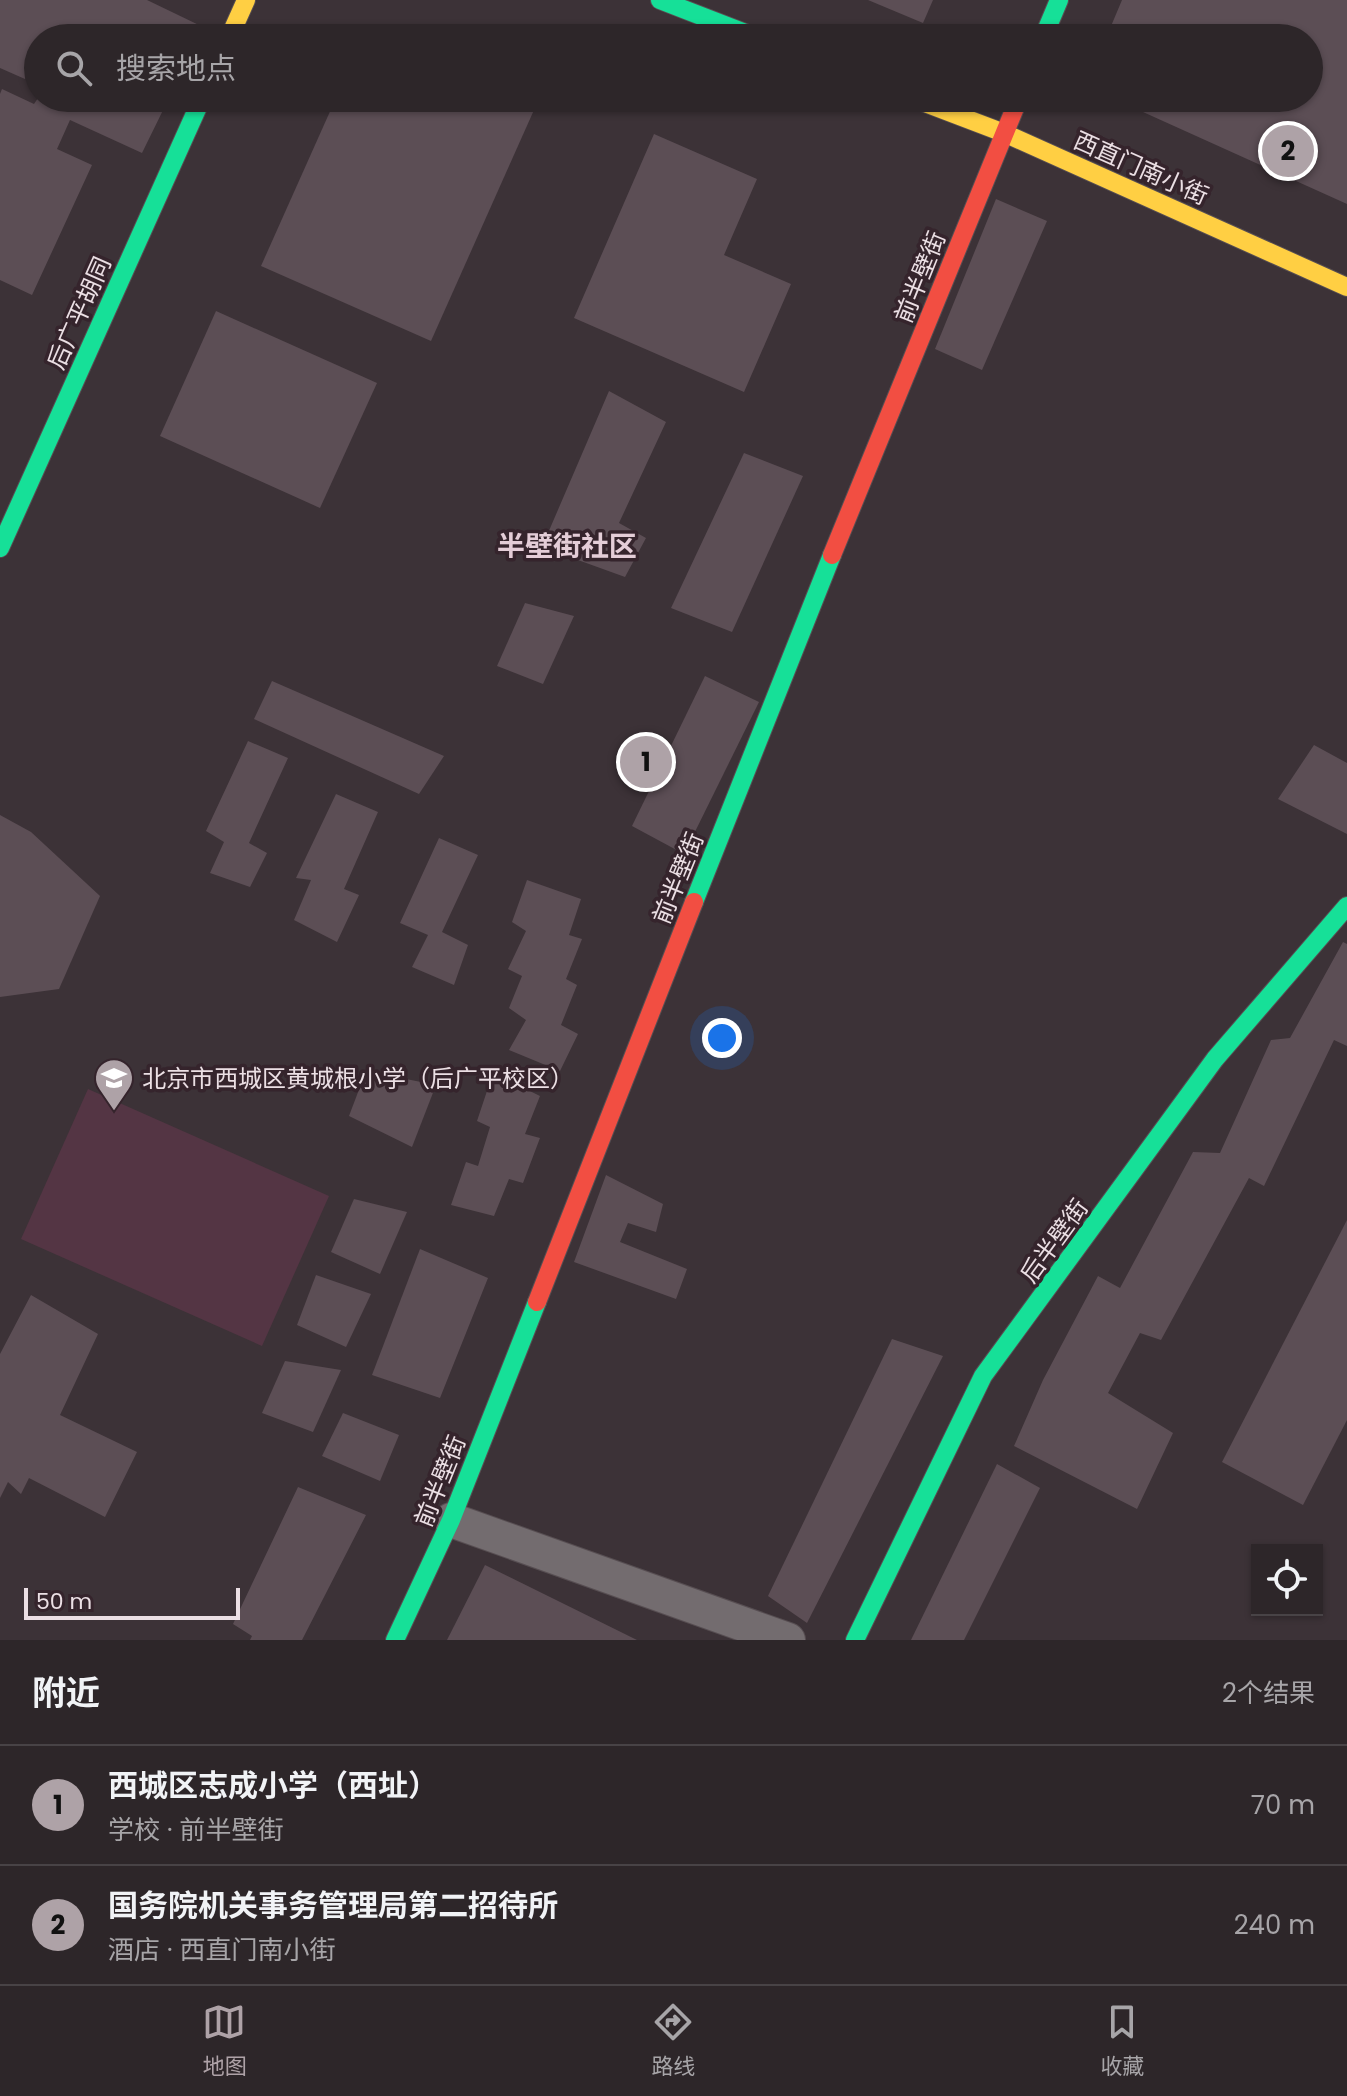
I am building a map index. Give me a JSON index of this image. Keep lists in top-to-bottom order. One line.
{"streets":{"street":["西直门南小街","前半壁街","后广平胡同","后半壁街"]},"crossings":[["西直门南小街","前半壁街"]],"districts":["半壁街社区"],"places":{"school or university":["北京市西城区黄城根小学（后广平校区）"]},"scale_bar":"50 m","page":{"search":"搜索地点","pins":["2","1"],"scale":"50 m","heading":["附近","2个结果"],"list":[{"mark":"1","name":"西城区志成小学（西址）","note":"学校 · 前半壁街","value":"70 m"},{"mark":"2","name":"国务院机关事务管理局第二招待所","note":"酒店 · 西直门南小街","value":"240 m"}],"nav":["地图","路线","收藏"]}}
